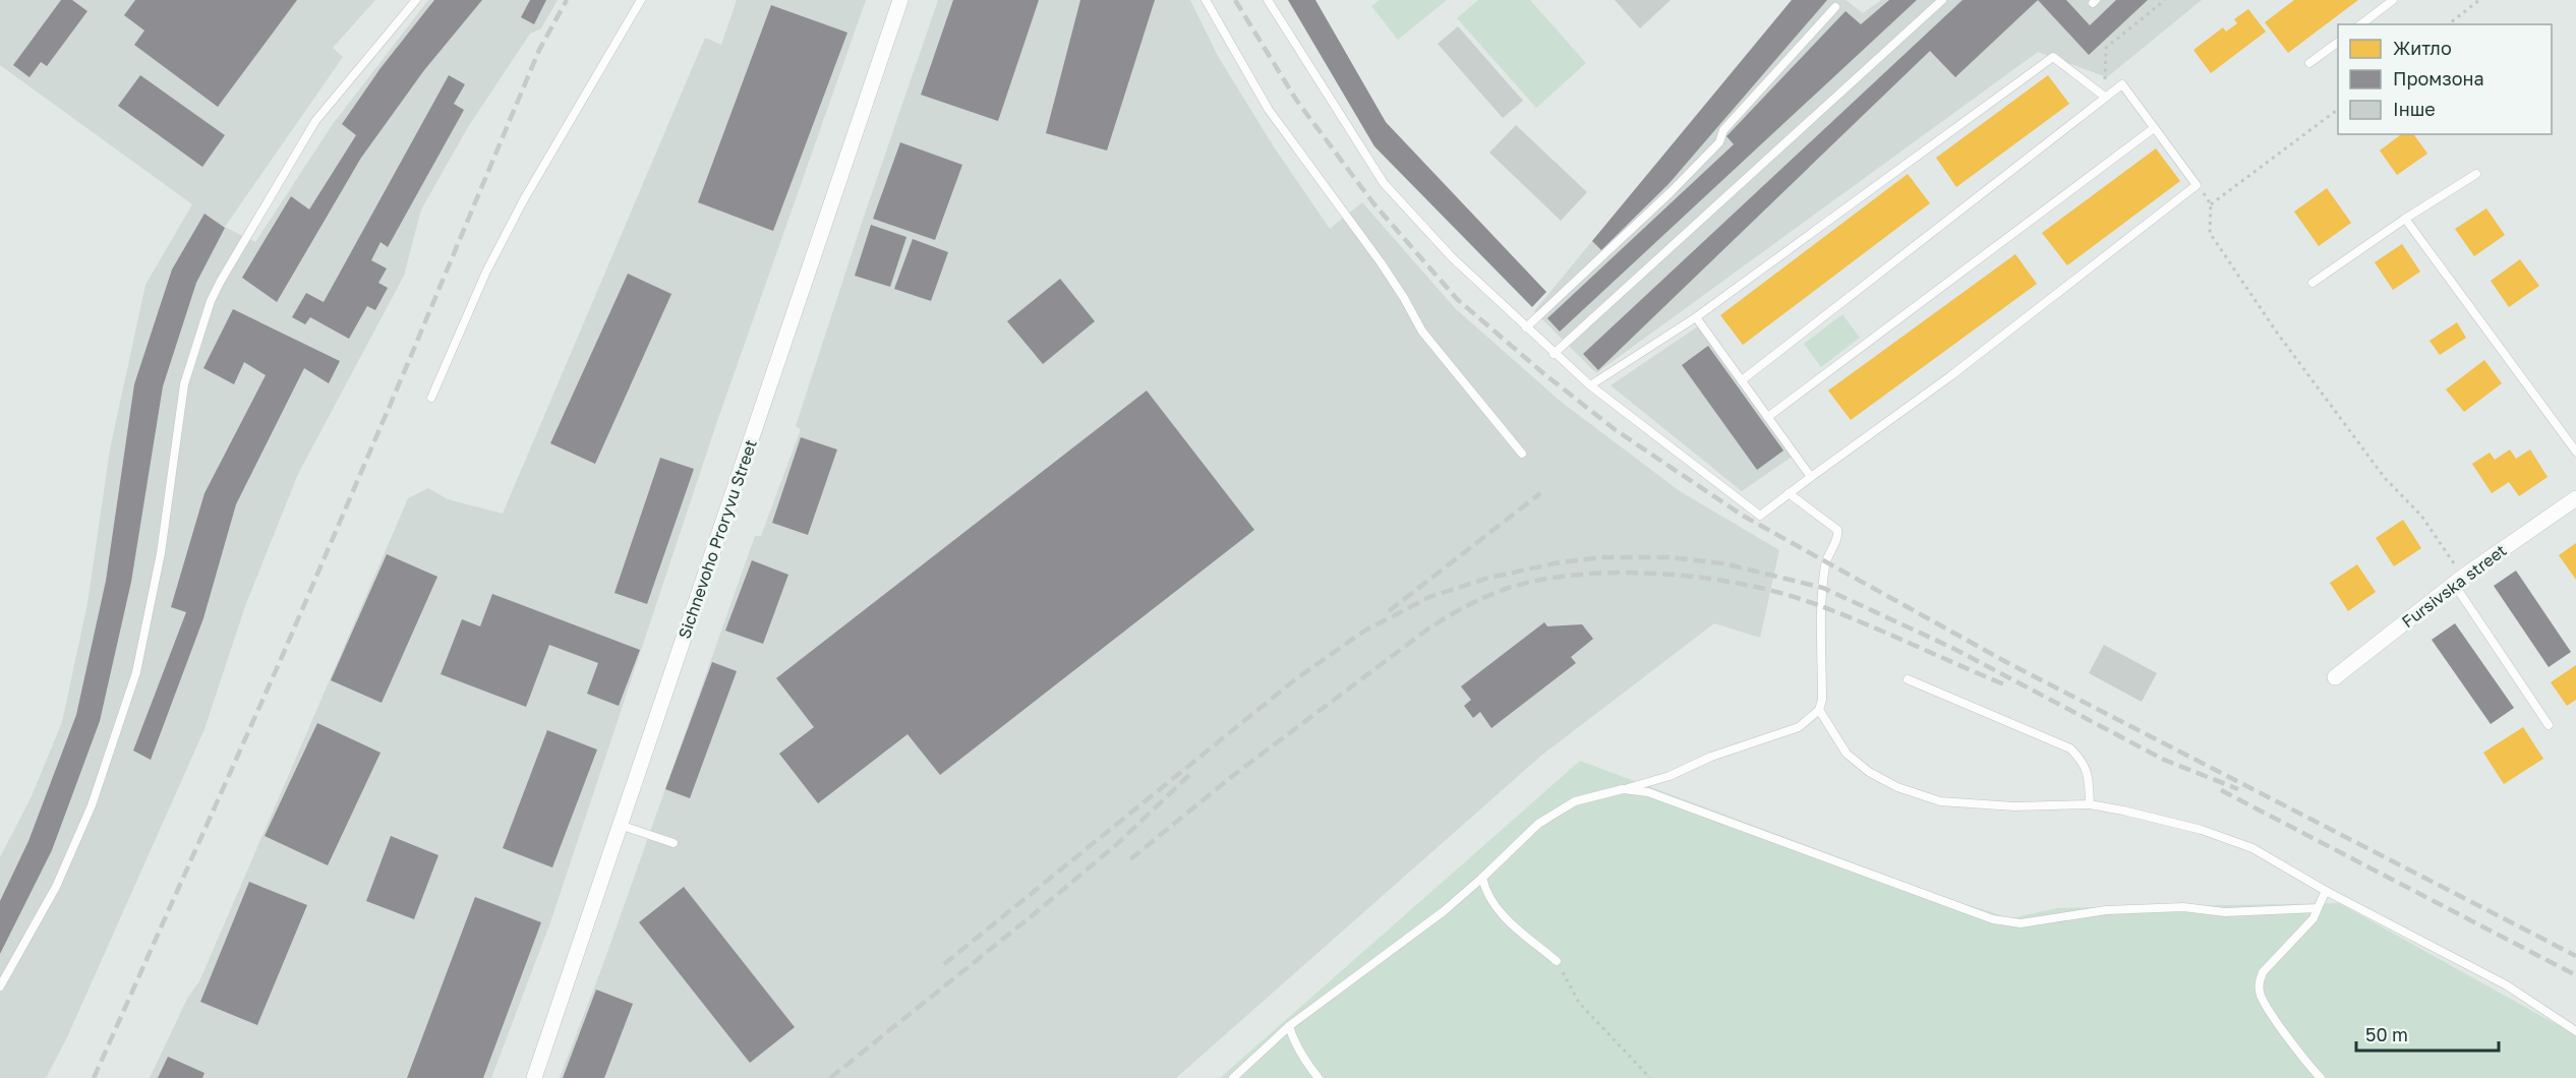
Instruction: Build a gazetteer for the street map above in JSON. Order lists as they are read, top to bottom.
{
  "streets": {
    "street": ["Sichnevoho Proryvu Street", "Fursivska street"]
  },
  "legend": ["Житло", "Промзона", "Інше"],
  "scale_bar": "50 m"
}
